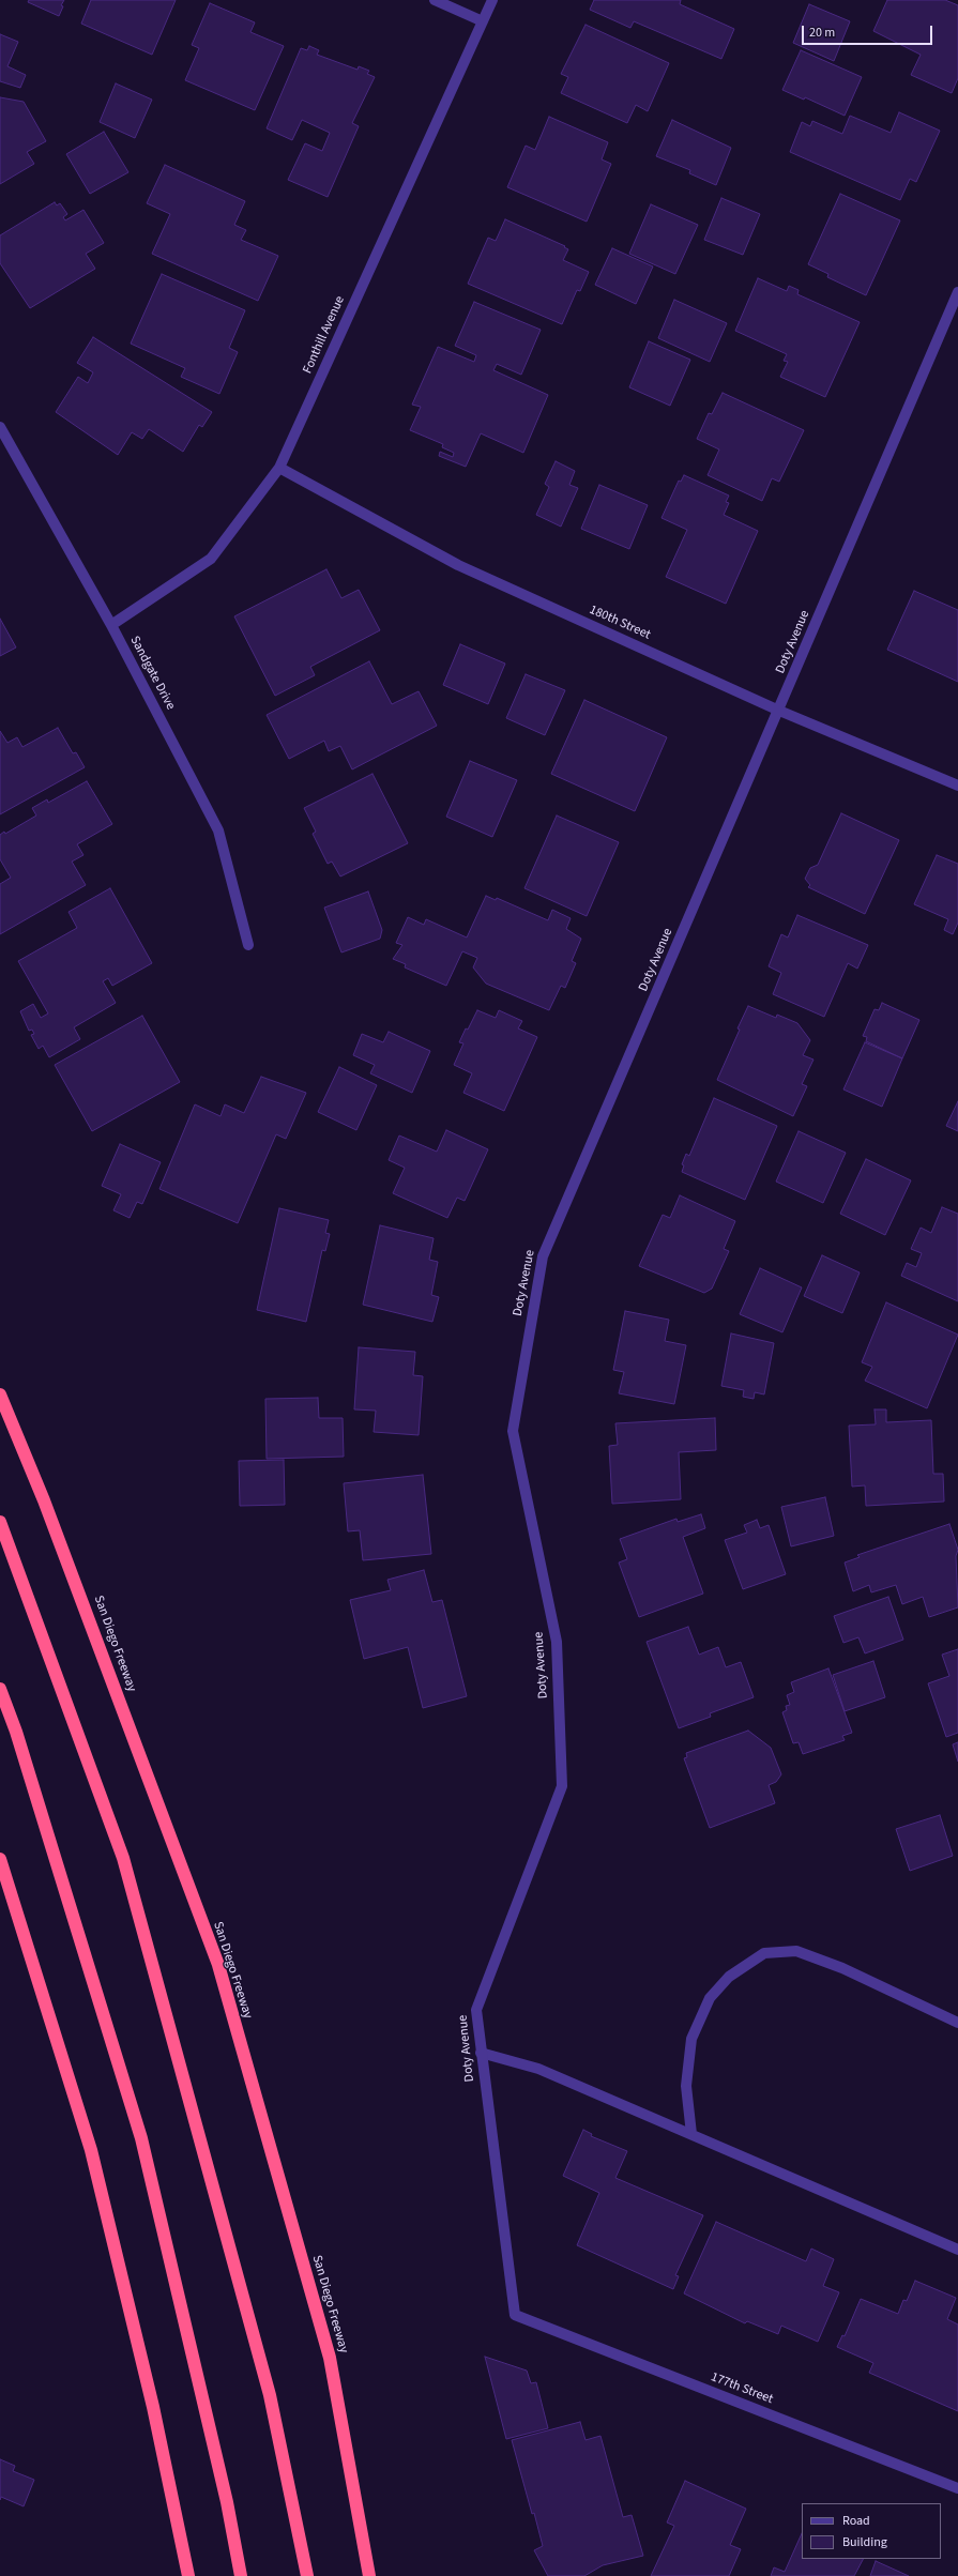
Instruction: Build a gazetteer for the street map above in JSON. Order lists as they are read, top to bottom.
{
  "streets": {
    "highway": ["San Diego Freeway"],
    "street": [
      "Fonthill Avenue",
      "180th Street",
      "Doty Avenue",
      "Sandgate Drive",
      "177th Street"
    ]
  },
  "crossings": [
    ["Fonthill Avenue", "180th Street"],
    ["Fonthill Avenue", "Sandgate Drive"],
    ["180th Street", "Doty Avenue"],
    ["Doty Avenue", "177th Street"]
  ],
  "legend": ["Road", "Building"],
  "scale_bar": "20 m"
}
